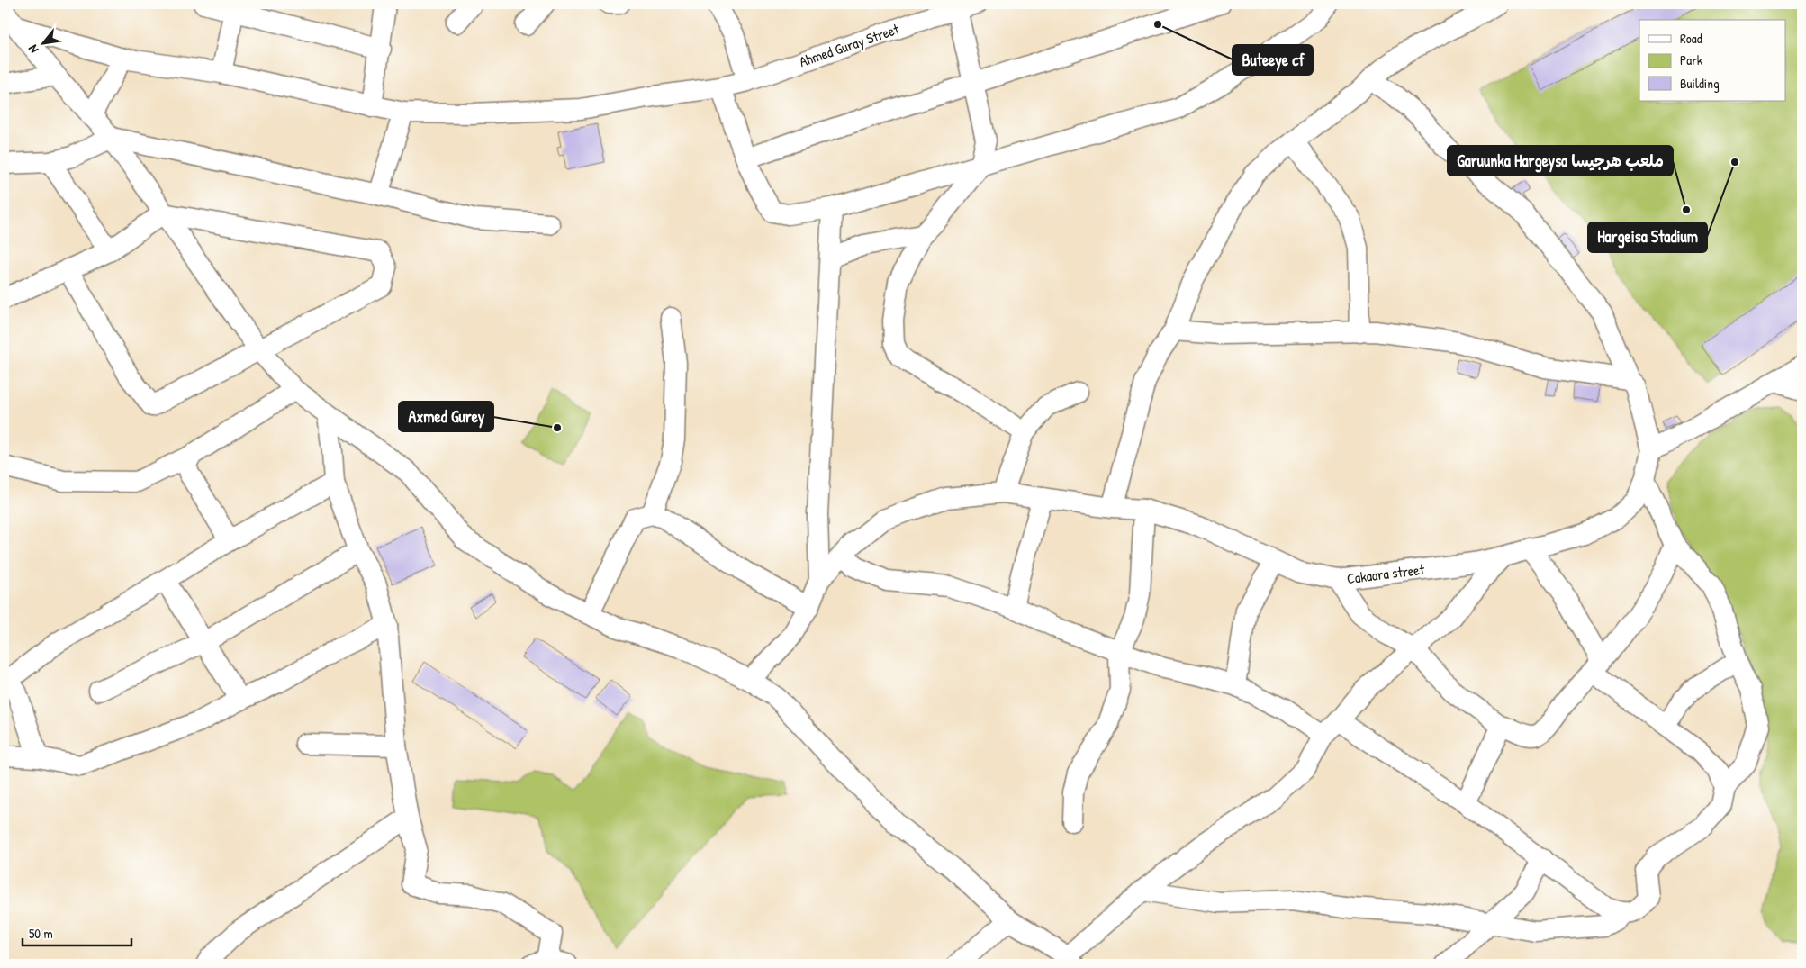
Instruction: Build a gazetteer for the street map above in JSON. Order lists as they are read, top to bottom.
{
  "streets": {
    "street": ["Ahmed Guray Street", "Cakaara street"]
  },
  "places": [
    "Buteeye cf",
    "Hargeisa Stadium",
    "Garuunka Hargeysa ملعب هرجيسا",
    "Axmed Gurey"
  ],
  "legend": ["Road", "Park", "Building"],
  "scale_bar": "50 m",
  "north": "bottom left"
}
